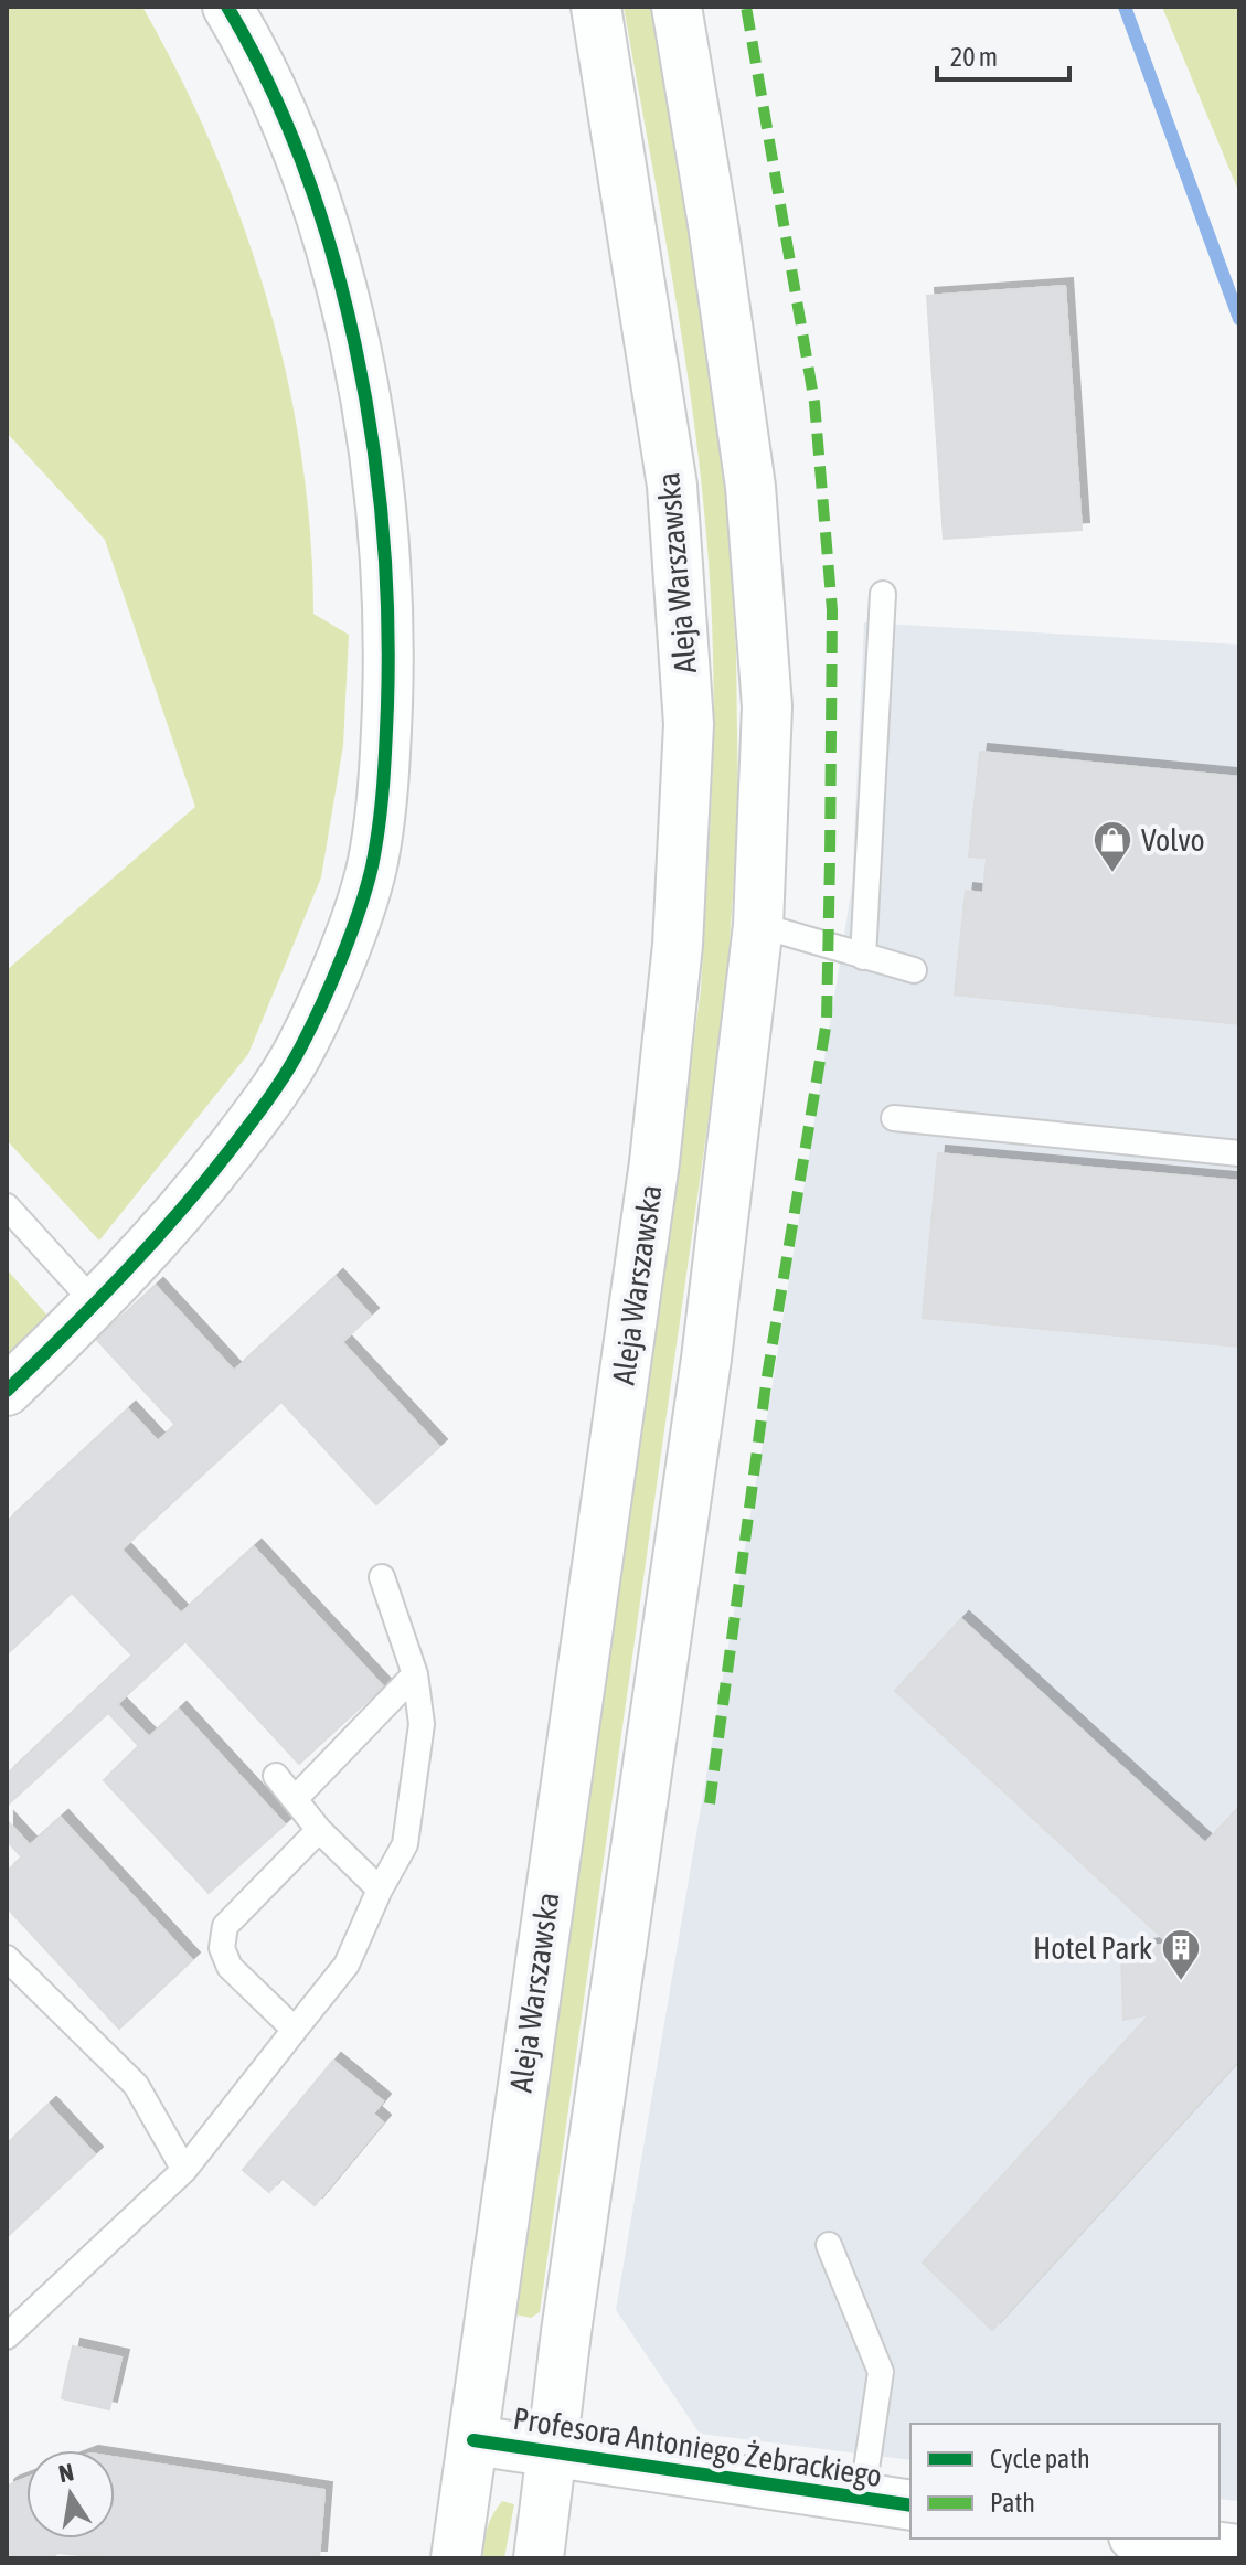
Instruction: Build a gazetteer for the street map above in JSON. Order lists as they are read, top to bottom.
{
  "streets": {
    "main road": ["Aleja Warszawska", "Profesora Antoniego Żebrackiego"]
  },
  "crossings": [
    ["Aleja Warszawska", "Profesora Antoniego Żebrackiego"]
  ],
  "places": {
    "shop": ["Volvo"],
    "building": ["Hotel Park"]
  },
  "legend": ["Cycle path", "Path"],
  "scale_bar": "20 m",
  "north": "top"
}
